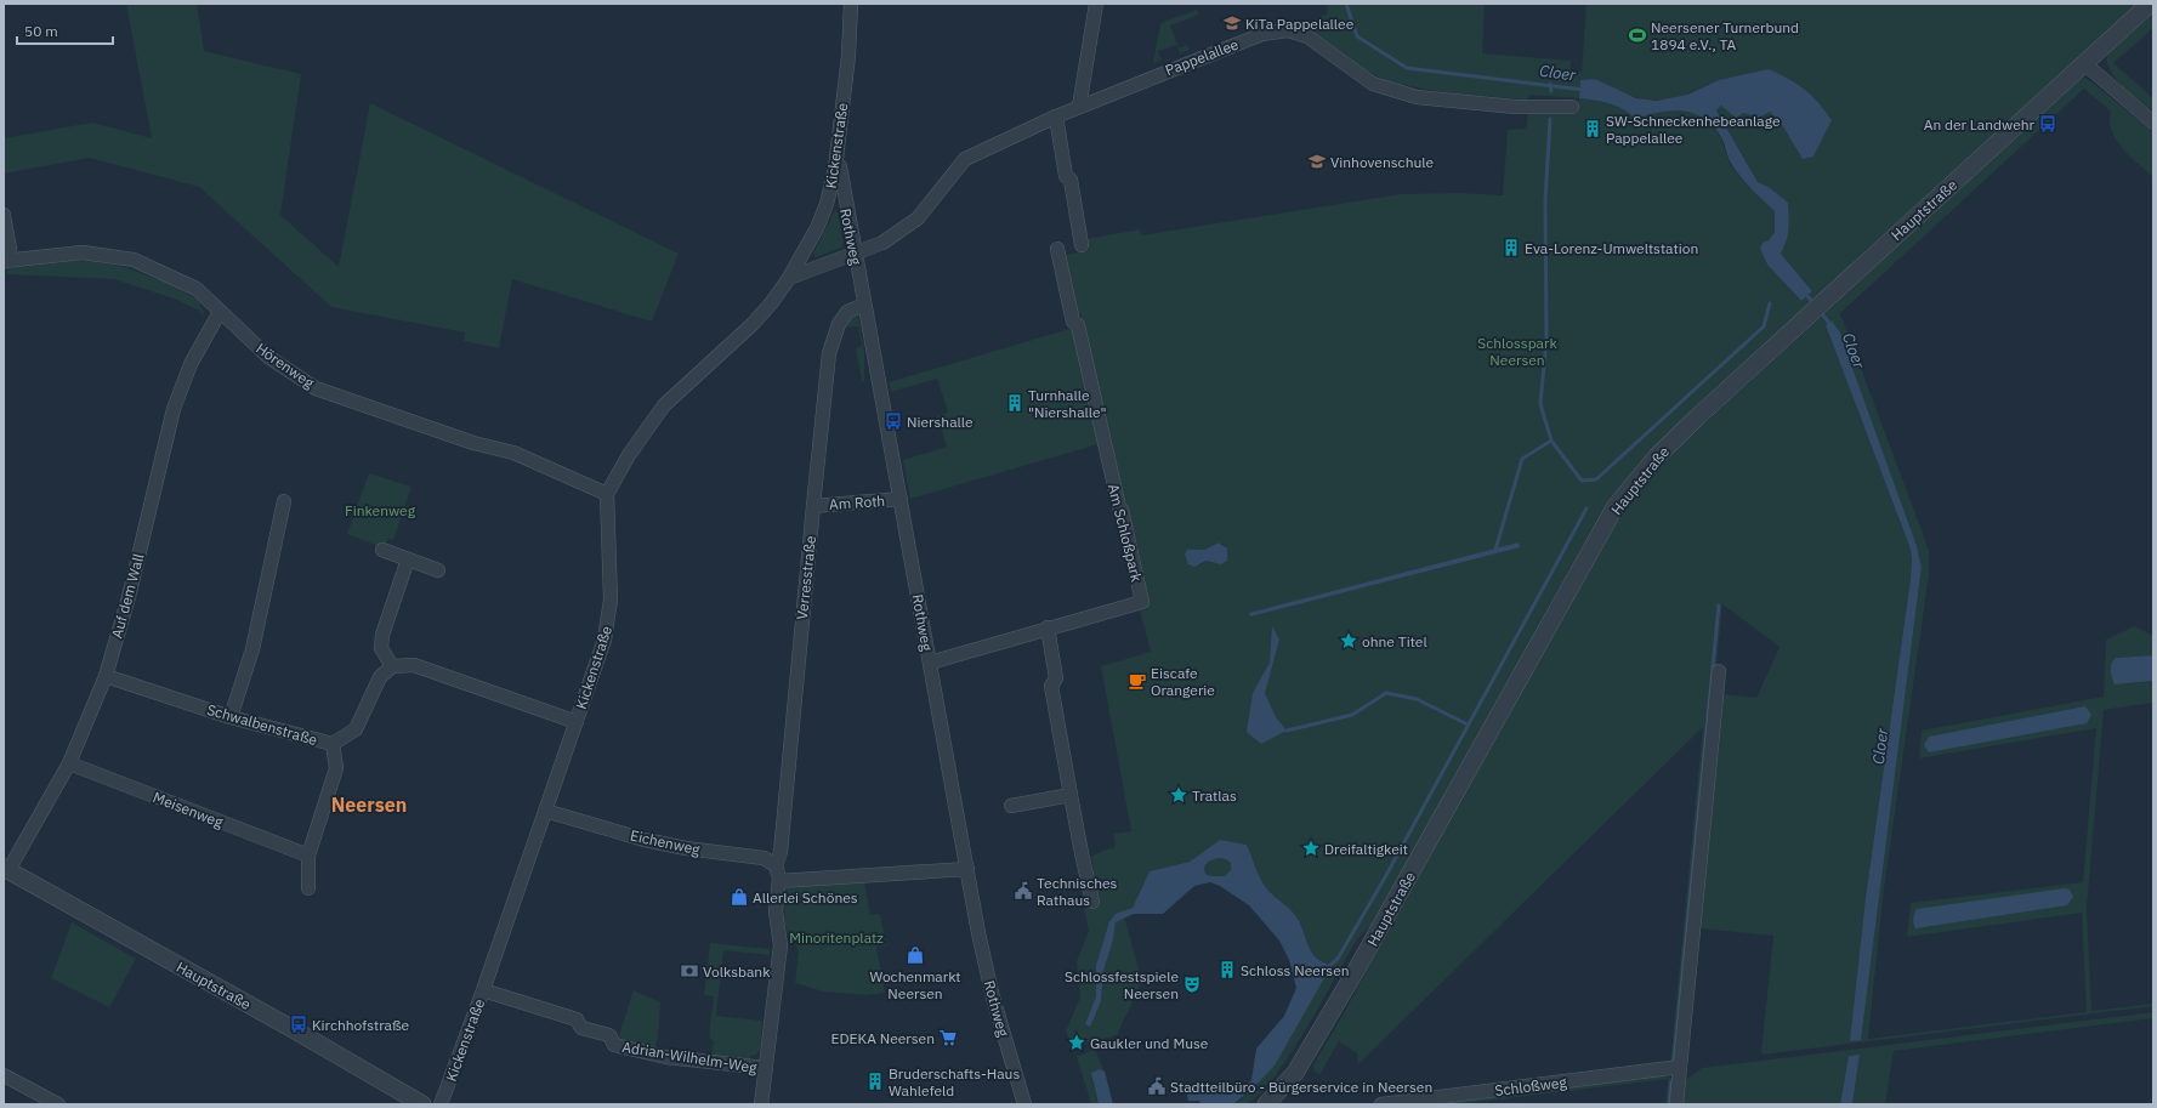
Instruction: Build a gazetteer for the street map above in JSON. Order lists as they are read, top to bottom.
{
  "streets": {
    "street": [
      "Pappelallee",
      "Kickenstraße",
      "Hauptstraße",
      "Rothweg",
      "Hörenweg",
      "Am Roth",
      "Am Schloßpark",
      "Verresstraße",
      "Auf dem Wall",
      "Schwalbenstraße",
      "Meisenweg",
      "Eichenweg",
      "Adrian-Wilhelm-Weg",
      "Schloßweg"
    ]
  },
  "crossings": [
    ["Pappelallee", "Rothweg"],
    ["Kickenstraße", "Rothweg"],
    ["Kickenstraße", "Hörenweg"],
    ["Kickenstraße", "Eichenweg"],
    ["Kickenstraße", "Adrian-Wilhelm-Weg"],
    ["Hauptstraße", "Auf dem Wall"],
    ["Rothweg", "Am Roth"],
    ["Rothweg", "Am Schloßpark"],
    ["Rothweg", "Verresstraße"],
    ["Rothweg", "Eichenweg"],
    ["Hörenweg", "Auf dem Wall"],
    ["Am Roth", "Verresstraße"],
    ["Verresstraße", "Eichenweg"],
    ["Auf dem Wall", "Schwalbenstraße"],
    ["Auf dem Wall", "Meisenweg"]
  ],
  "districts": ["Neersen"],
  "water": ["Cloer"],
  "parks": ["Schlosspark Neersen", "Finkenweg", "Minoritenplatz"],
  "places": {
    "school or university": ["KiTa Pappelallee", "Vinhovenschule"],
    "sports": ["Neersener Turnerbund 1894 e.V., TA"],
    "bus stop": ["An der Landwehr", "Niershalle", "Kirchhofstraße"],
    "building": [
      "SW-Schneckenhebeanlage Pappelallee",
      "Eva-Lorenz-Umweltstation",
      "Turnhalle \"Niershalle\"",
      "Schloss Neersen",
      "Bruderschafts-Haus Wahlefeld"
    ],
    "place": [
      "ohne Titel",
      "Tratlas",
      "Dreifaltigkeit",
      "Gaukler und Muse"
    ],
    "cafe": ["Eiscafe Orangerie"],
    "public building": ["Technisches Rathaus", "Stadtteilbüro - Bürgerservice in Neersen"],
    "shop": ["Allerlei Schönes", "Wochenmarkt Neersen"],
    "bank": ["Volksbank"],
    "theatre": ["Schlossfestspiele Neersen"],
    "supermarket": ["EDEKA Neersen"]
  },
  "scale_bar": "50 m"
}
